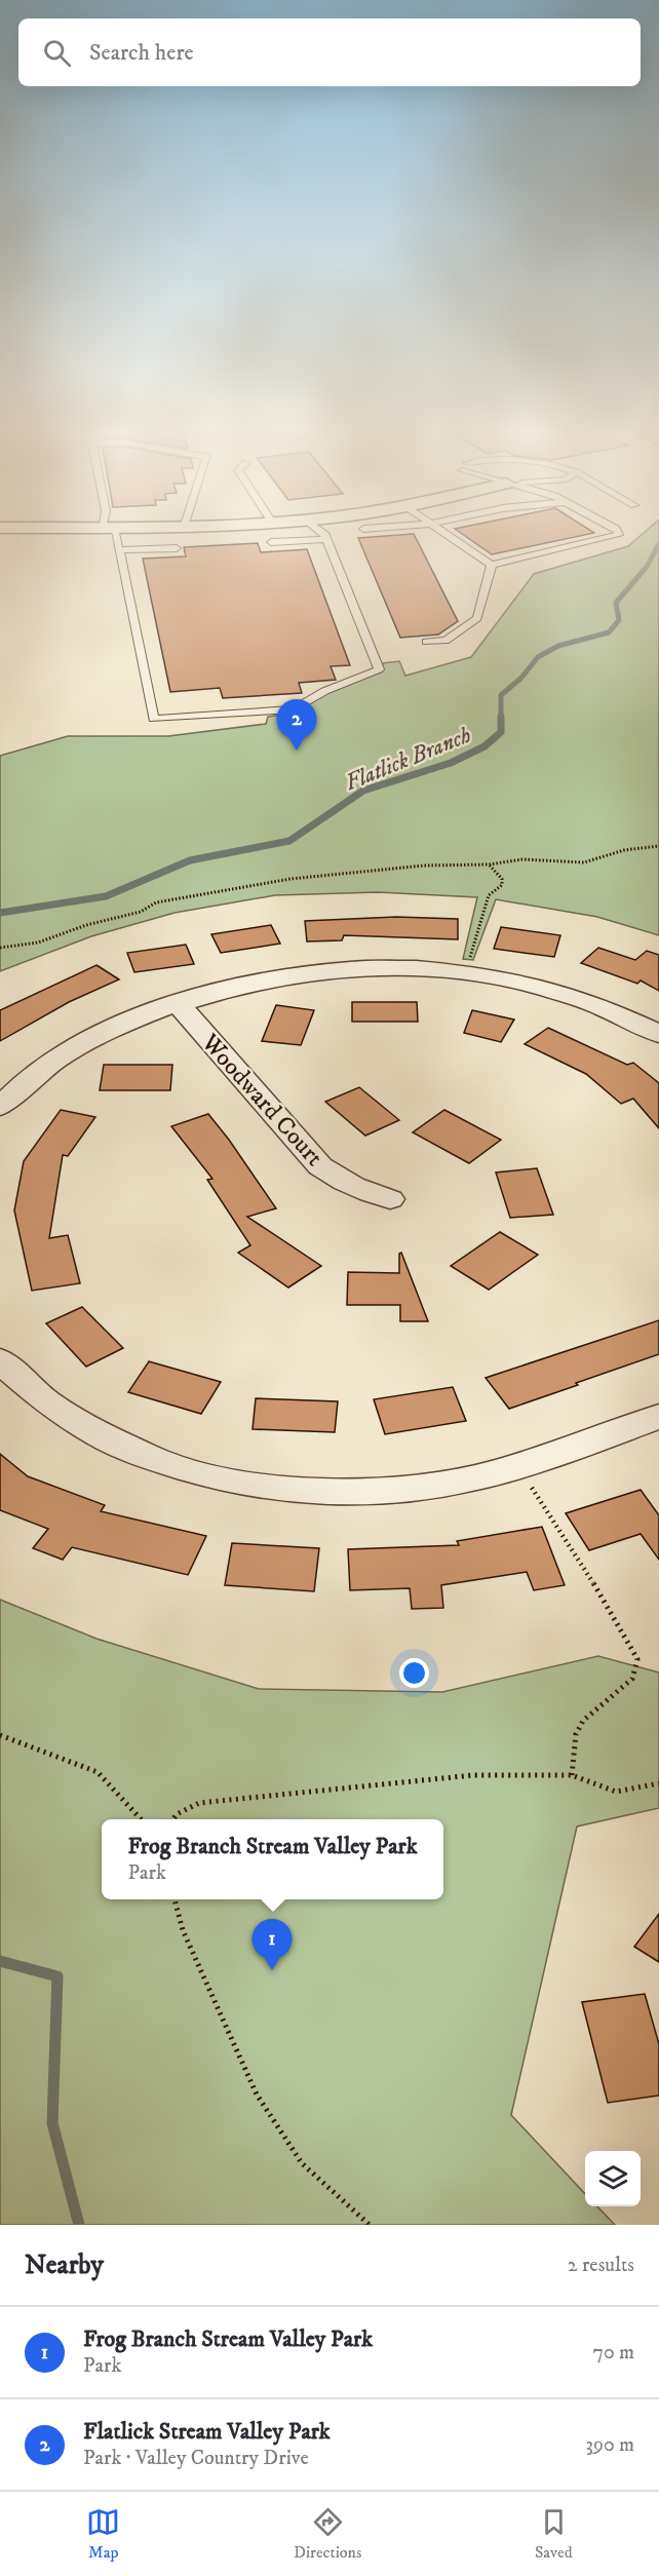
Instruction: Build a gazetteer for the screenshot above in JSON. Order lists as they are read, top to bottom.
{
  "streets": {
    "street": ["Woodward Court"]
  },
  "water": ["Flatlick Branch"],
  "page": {
    "search": "Search here",
    "pins": ["2", "1"],
    "popup": ["Frog Branch Stream Valley Park", "Park"],
    "heading": ["Nearby", "2 results"],
    "list": [
      {
        "mark": "1",
        "name": "Frog Branch Stream Valley Park",
        "note": "Park",
        "value": "70 m"
      },
      {
        "mark": "2",
        "name": "Flatlick Stream Valley Park",
        "note": "Park · Valley Country Drive",
        "value": "390 m"
      }
    ],
    "nav": ["Map", "Directions", "Saved"]
  }
}
